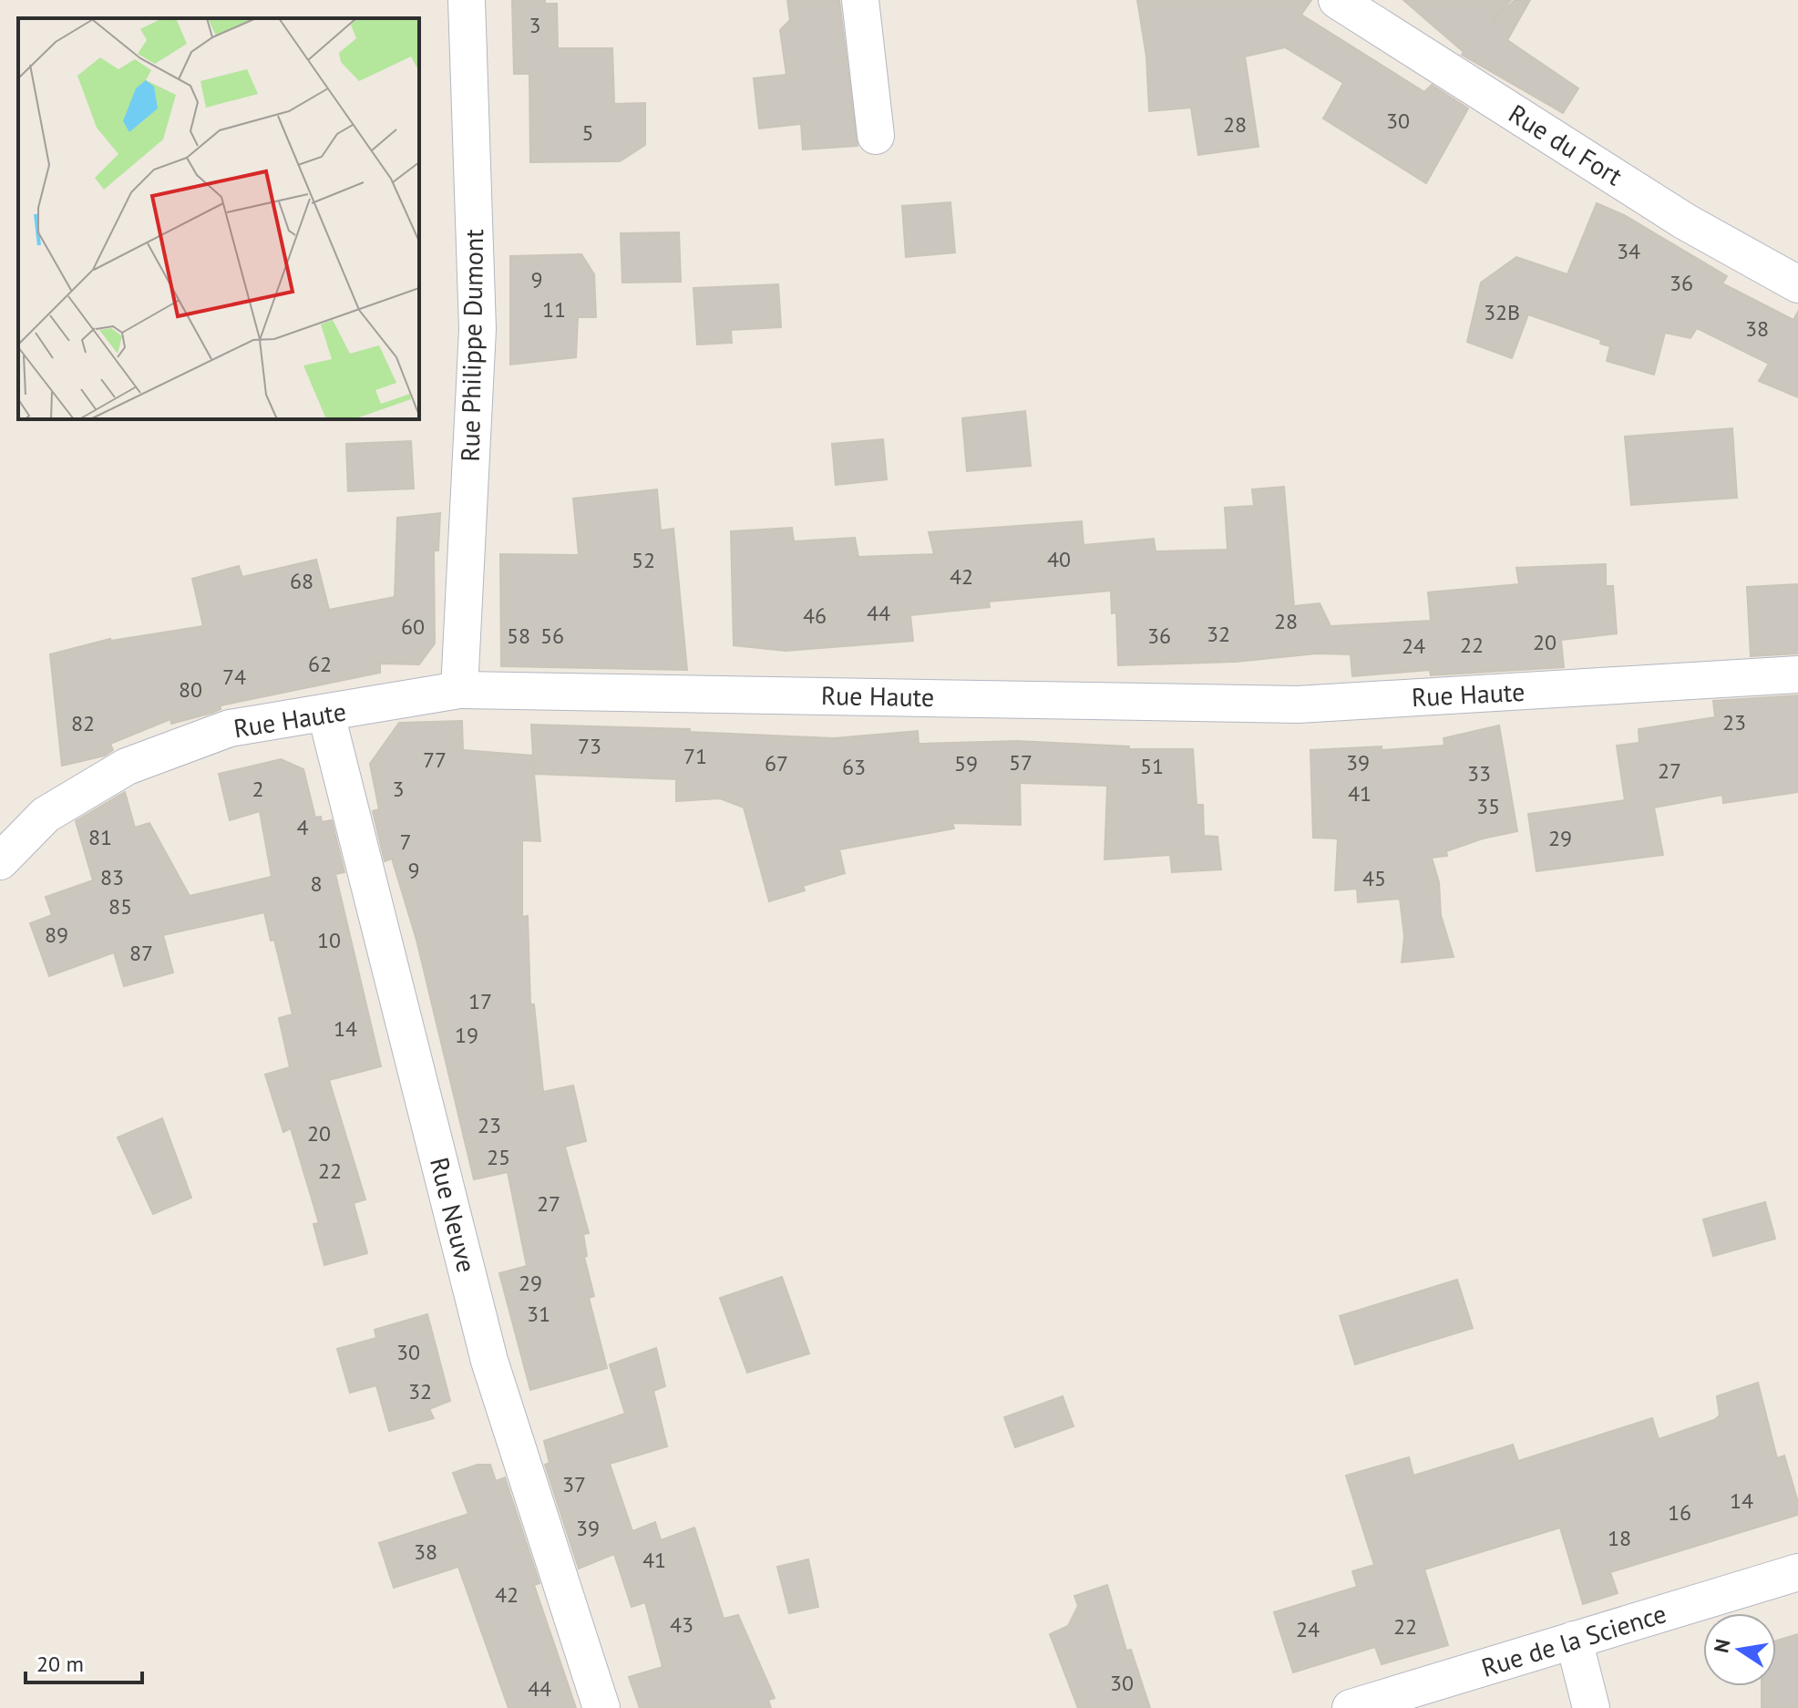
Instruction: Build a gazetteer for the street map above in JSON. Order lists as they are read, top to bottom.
{
  "streets": {
    "street": [
      "Rue du Fort",
      "Rue Philippe Dumont",
      "Rue Haute",
      "Rue Neuve",
      "Rue de la Science"
    ]
  },
  "crossings": [
    ["Rue Philippe Dumont", "Rue Haute"],
    ["Rue Haute", "Rue Neuve"]
  ],
  "house_numbers": [
    "3",
    "30",
    "28",
    "5",
    "34",
    "9",
    "36",
    "11",
    "32B",
    "38",
    "40",
    "52",
    "42",
    "68",
    "44",
    "46",
    "28",
    "60",
    "32",
    "58",
    "56",
    "36",
    "20",
    "22",
    "24",
    "62",
    "74",
    "80",
    "23",
    "82",
    "73",
    "71",
    "77",
    "57",
    "39",
    "67",
    "59",
    "51",
    "63",
    "27",
    "33",
    "2",
    "3",
    "41",
    "35",
    "4",
    "81",
    "29",
    "7",
    "9",
    "83",
    "45",
    "8",
    "85",
    "89",
    "10",
    "87",
    "17",
    "14",
    "19",
    "23",
    "20",
    "25",
    "22",
    "27",
    "29",
    "31",
    "30",
    "32",
    "37",
    "14",
    "16",
    "39",
    "18",
    "38",
    "41",
    "42",
    "43",
    "22",
    "24",
    "30",
    "44"
  ],
  "scale_bar": "20 m",
  "north": "left"
}
